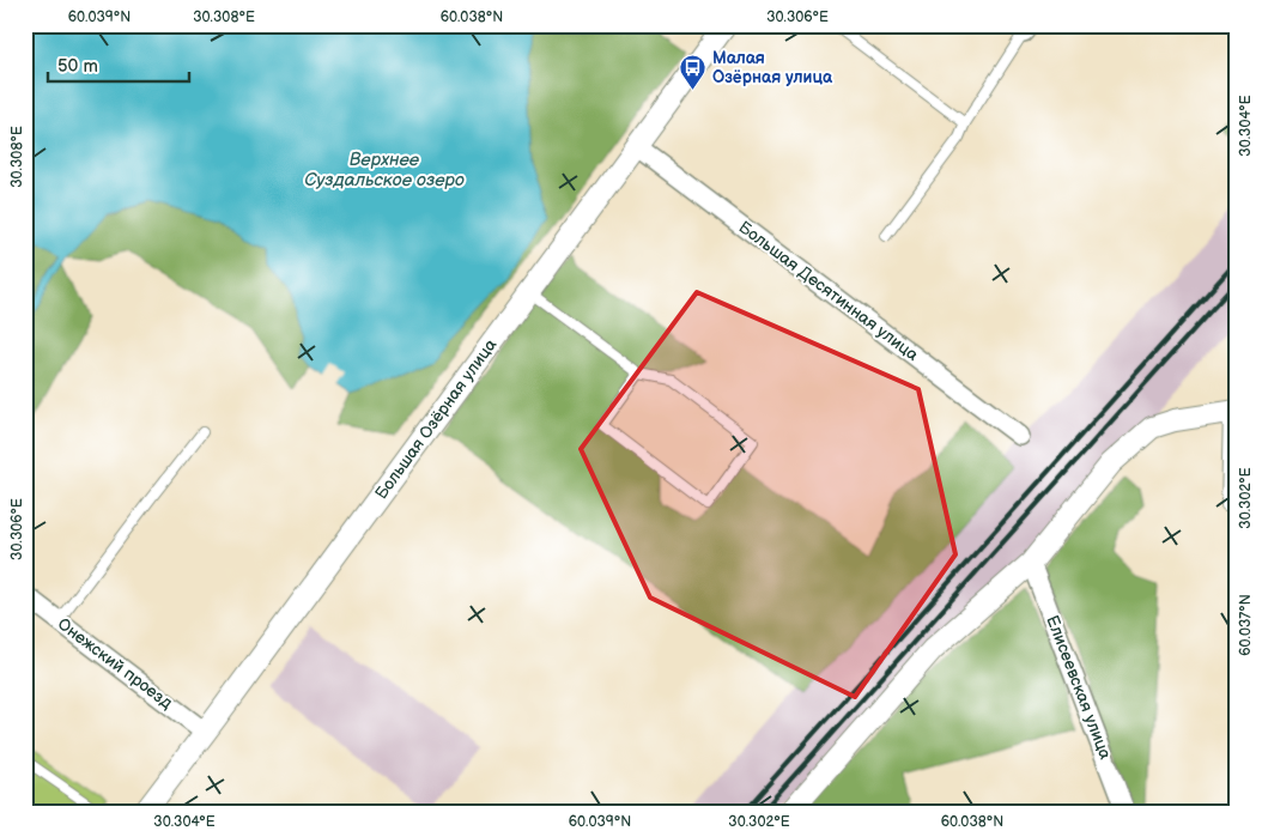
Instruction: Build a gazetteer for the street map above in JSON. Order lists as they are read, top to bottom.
{
  "streets": {
    "street": [
      "Большая Десятинная улица",
      "Большая Озёрная улица",
      "Онежский проезд",
      "Елисеевская улица"
    ]
  },
  "crossings": [
    ["Большая Десятинная улица", "Большая Озёрная улица"],
    ["Большая Озёрная улица", "Онежский проезд"]
  ],
  "water": ["Верхнее Суздальское озеро"],
  "places": {
    "bus stop": ["Малая Озёрная улица"]
  },
  "scale_bar": "50 m",
  "coordinates": [
    "60.039°N",
    "30.308°E",
    "60.038°N",
    "30.306°E",
    "30.304°E",
    "30.302°E",
    "60.037°N"
  ]
}
